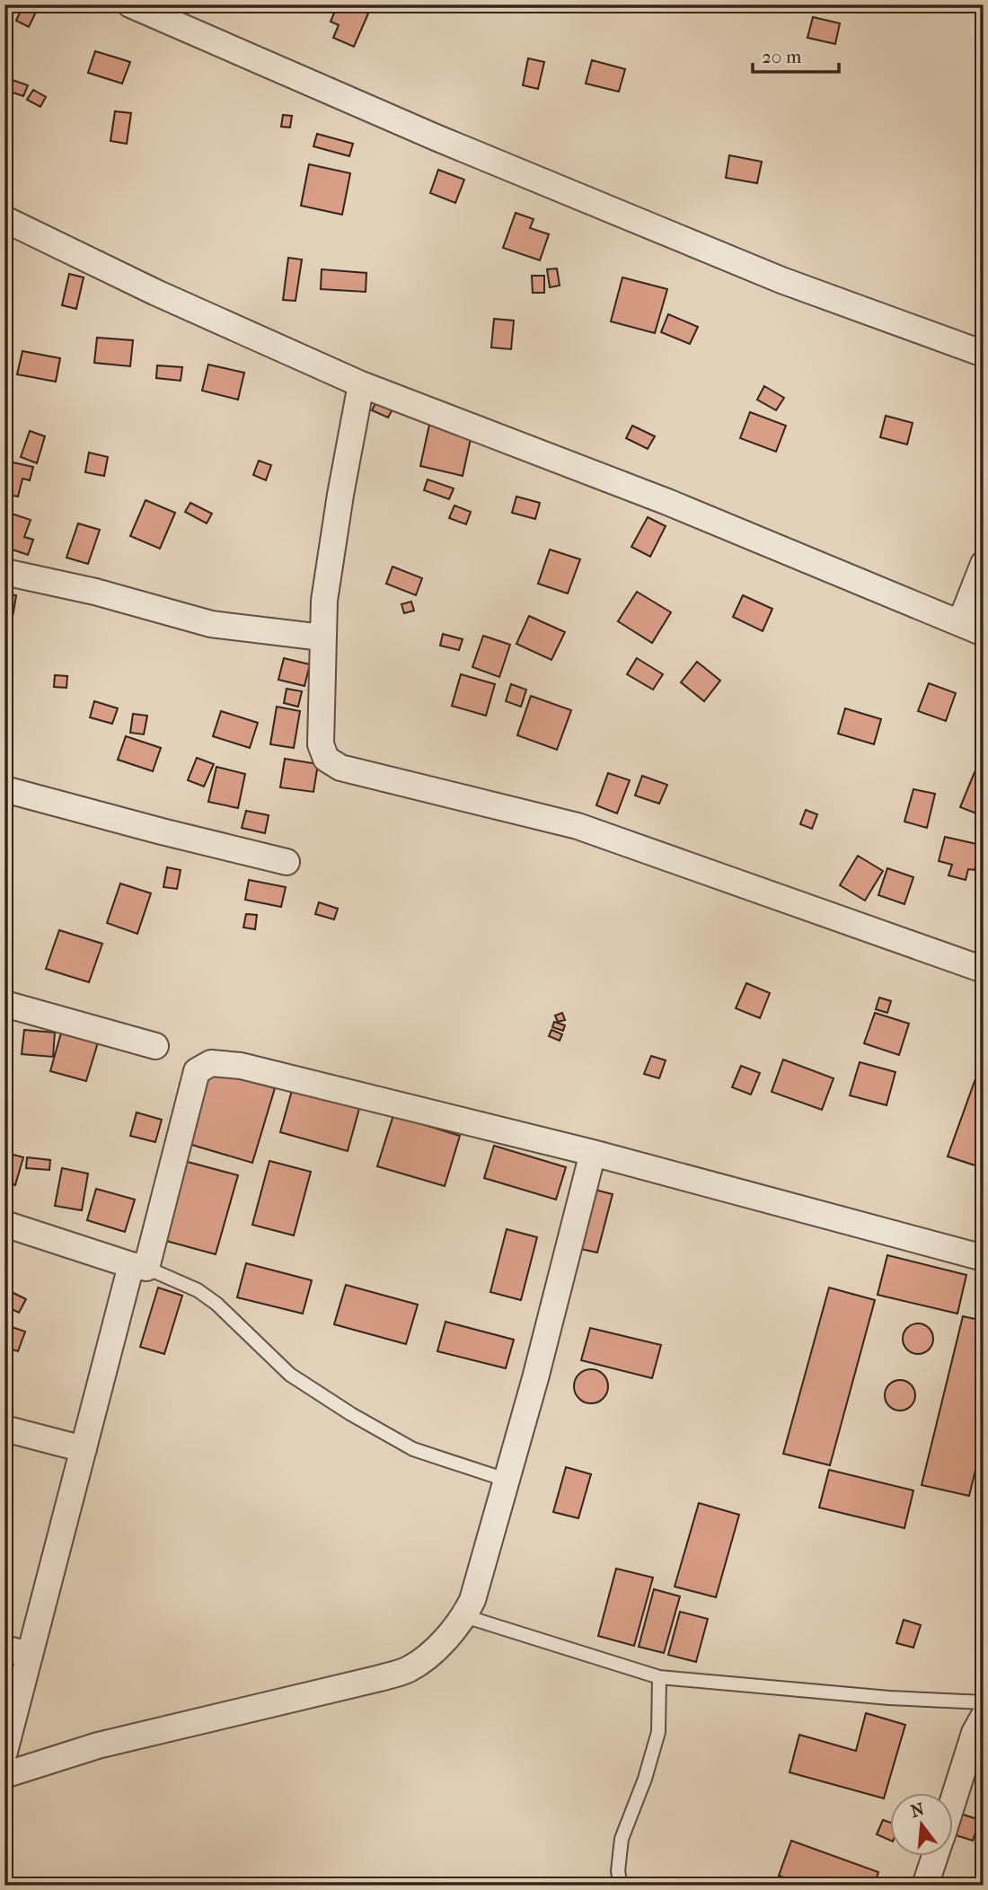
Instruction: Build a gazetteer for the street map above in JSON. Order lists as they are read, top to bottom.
{
  "scale_bar": "20 m",
  "north": "top"
}
